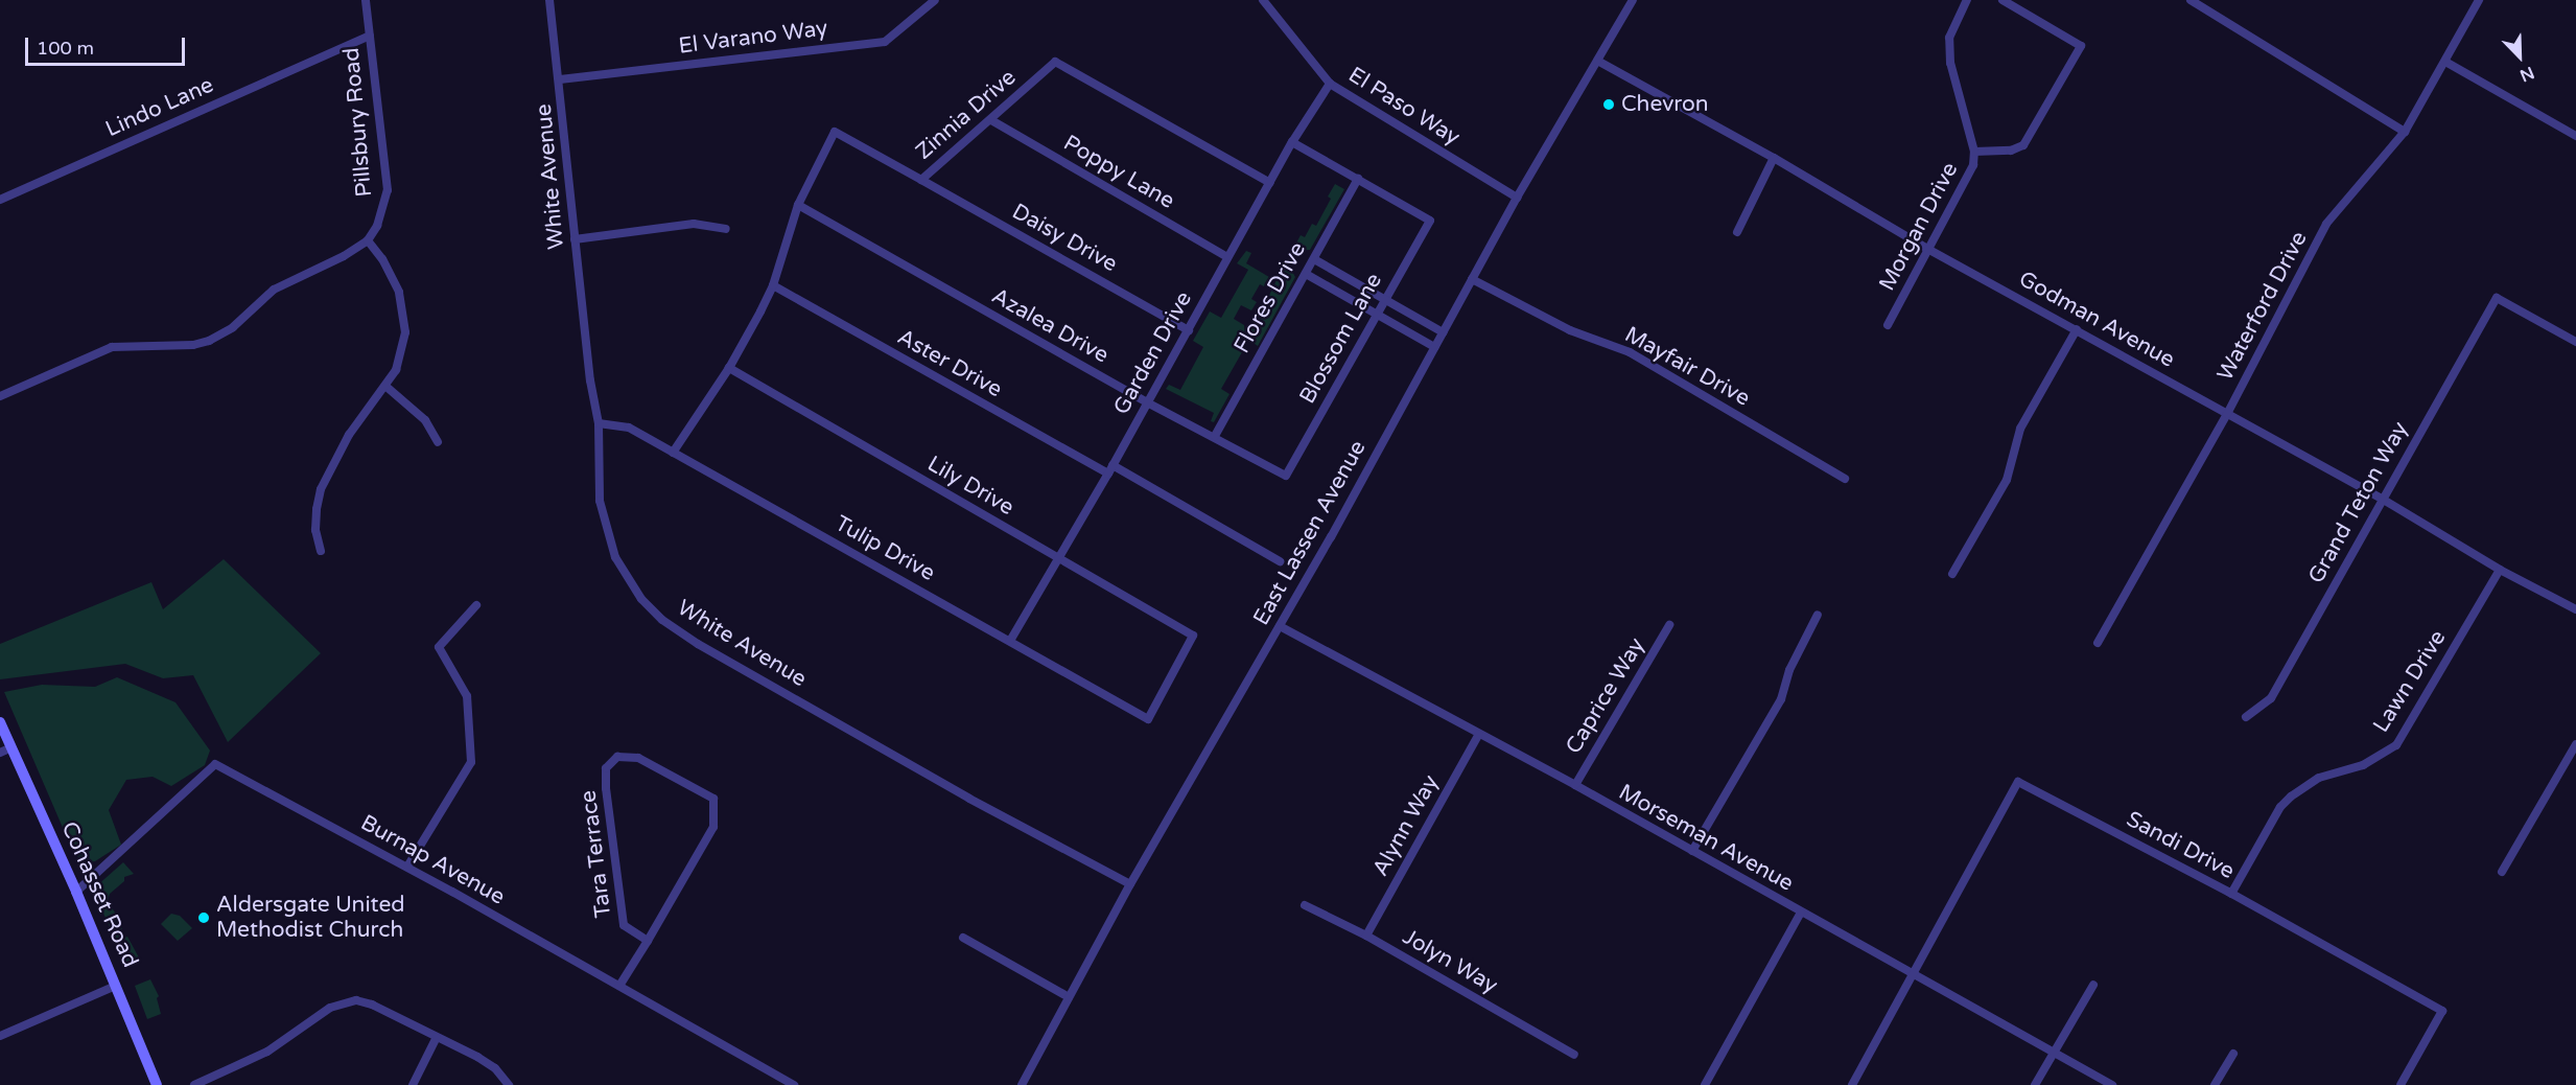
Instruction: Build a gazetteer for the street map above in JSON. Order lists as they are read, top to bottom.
{
  "streets": {
    "street": [
      "El Varano Way",
      "El Paso Way",
      "Lindo Lane",
      "Zinnia Drive",
      "Pillsbury Road",
      "Poppy Lane",
      "White Avenue",
      "Morgan Drive",
      "Daisy Drive",
      "Flores Drive",
      "Waterford Drive",
      "Godman Avenue",
      "Azalea Drive",
      "Blossom Lane",
      "Garden Drive",
      "Aster Drive",
      "Mayfair Drive",
      "Lily Drive",
      "Grand Teton Way",
      "East Lassen Avenue",
      "Tulip Drive",
      "Lawn Drive",
      "Caprice Way",
      "Alynn Way",
      "Morseman Avenue",
      "Sandi Drive",
      "Tara Terrace",
      "Burnap Avenue",
      "Cohasset Road",
      "Jolyn Way"
    ]
  },
  "crossings": [
    ["El Varano Way", "White Avenue"],
    ["El Paso Way", "Garden Drive"],
    ["El Paso Way", "East Lassen Avenue"],
    ["Lindo Lane", "Pillsbury Road"],
    ["Zinnia Drive", "Poppy Lane"],
    ["Zinnia Drive", "Daisy Drive"],
    ["Zinnia Drive", "Azalea Drive"],
    ["Zinnia Drive", "Garden Drive"],
    ["Zinnia Drive", "Aster Drive"],
    ["Zinnia Drive", "Lily Drive"],
    ["Zinnia Drive", "Tulip Drive"],
    ["Poppy Lane", "Garden Drive"],
    ["White Avenue", "East Lassen Avenue"],
    ["White Avenue", "Tulip Drive"],
    ["Morgan Drive", "Godman Avenue"],
    ["Daisy Drive", "Garden Drive"],
    ["Flores Drive", "Azalea Drive"],
    ["Flores Drive", "Blossom Lane"],
    ["Waterford Drive", "Godman Avenue"],
    ["Godman Avenue", "Grand Teton Way"],
    ["Godman Avenue", "East Lassen Avenue"],
    ["Godman Avenue", "Lawn Drive"],
    ["Azalea Drive", "Blossom Lane"],
    ["Azalea Drive", "Garden Drive"],
    ["Garden Drive", "Aster Drive"],
    ["Garden Drive", "Lily Drive"],
    ["Garden Drive", "Tulip Drive"],
    ["Mayfair Drive", "East Lassen Avenue"],
    ["Lily Drive", "Tulip Drive"],
    ["East Lassen Avenue", "Morseman Avenue"],
    ["Lawn Drive", "Sandi Drive"],
    ["Caprice Way", "Morseman Avenue"],
    ["Alynn Way", "Morseman Avenue"],
    ["Alynn Way", "Jolyn Way"],
    ["Morseman Avenue", "Sandi Drive"],
    ["Tara Terrace", "Burnap Avenue"],
    ["Burnap Avenue", "Cohasset Road"]
  ],
  "places": ["Chevron", "Aldersgate United Methodist Church"],
  "scale_bar": "100 m",
  "north": "bottom right"
}
